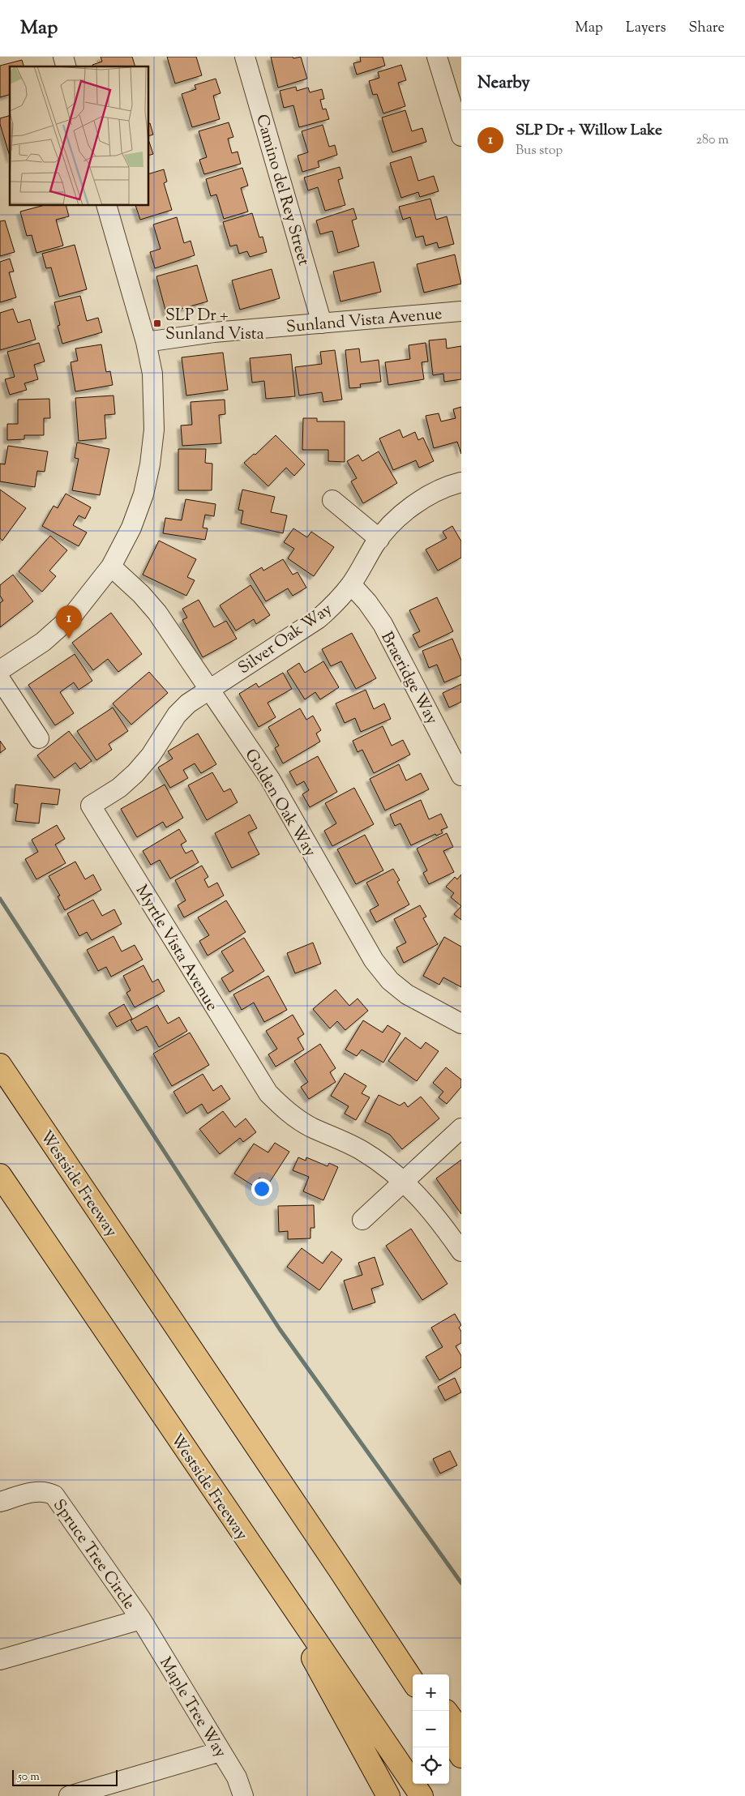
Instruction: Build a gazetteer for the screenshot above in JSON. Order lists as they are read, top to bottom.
{
  "streets": {
    "highway": ["Westside Freeway"],
    "street": [
      "Camino del Rey Street",
      "Sunland Vista Avenue",
      "Silver Oak Way",
      "Braeridge Way",
      "Golden Oak Way",
      "Myrtle Vista Avenue",
      "Spruce Tree Circle",
      "Maple Tree Way"
    ]
  },
  "crossings": [
    ["Camino del Rey Street", "Sunland Vista Avenue"],
    ["Silver Oak Way", "Braeridge Way"],
    ["Silver Oak Way", "Golden Oak Way"],
    ["Silver Oak Way", "Myrtle Vista Avenue"],
    ["Golden Oak Way", "Myrtle Vista Avenue"],
    ["Spruce Tree Circle", "Maple Tree Way"]
  ],
  "places": {
    "transit": ["SLP Dr + Sunland Vista"]
  },
  "scale_bar": "50 m",
  "page": {
    "header": "Map",
    "nav": ["Map", "Layers", "Share"],
    "heading": "Nearby",
    "list": [
      {
        "mark": "1",
        "name": "SLP Dr + Willow Lake",
        "note": "Bus stop",
        "value": "280 m"
      }
    ],
    "pins": "1",
    "map_buttons": ["+", "−"],
    "scale": "50 m"
  }
}
